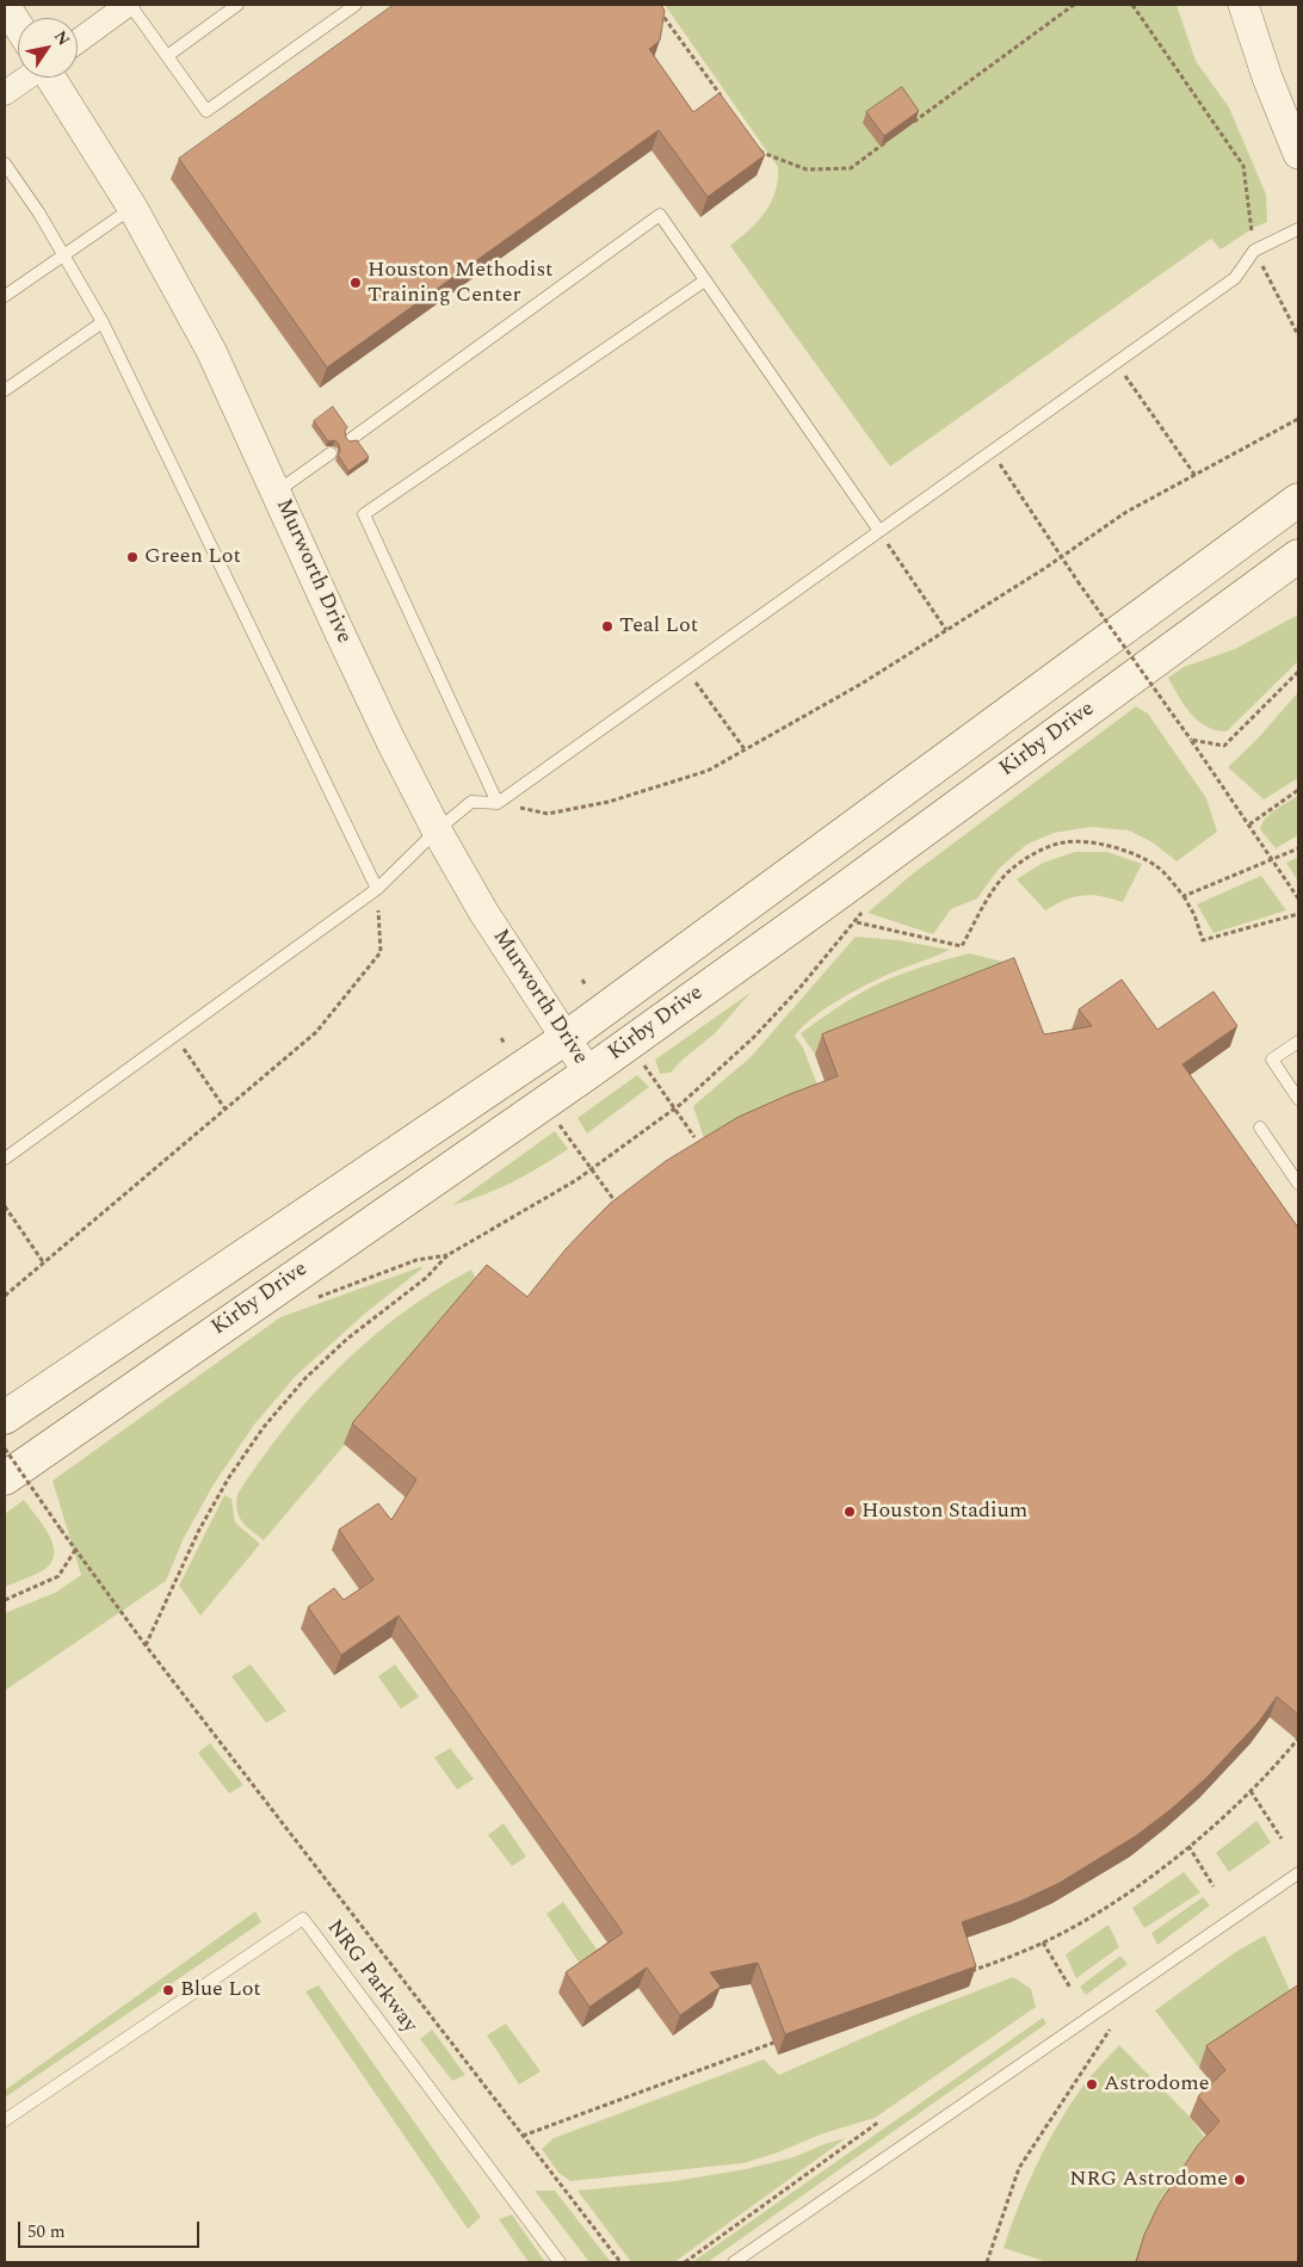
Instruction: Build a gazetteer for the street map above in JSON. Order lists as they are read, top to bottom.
{
  "streets": {
    "main road": ["Kirby Drive"],
    "street": ["Murworth Drive"],
    "lane": ["NRG Parkway"]
  },
  "crossings": [
    ["Murworth Drive", "Kirby Drive"]
  ],
  "places": [
    "Houston Methodist Training Center",
    "Green Lot",
    "Teal Lot",
    "Houston Stadium",
    "Blue Lot",
    "Astrodome",
    "NRG Astrodome"
  ],
  "scale_bar": "50 m",
  "north": "top right"
}
